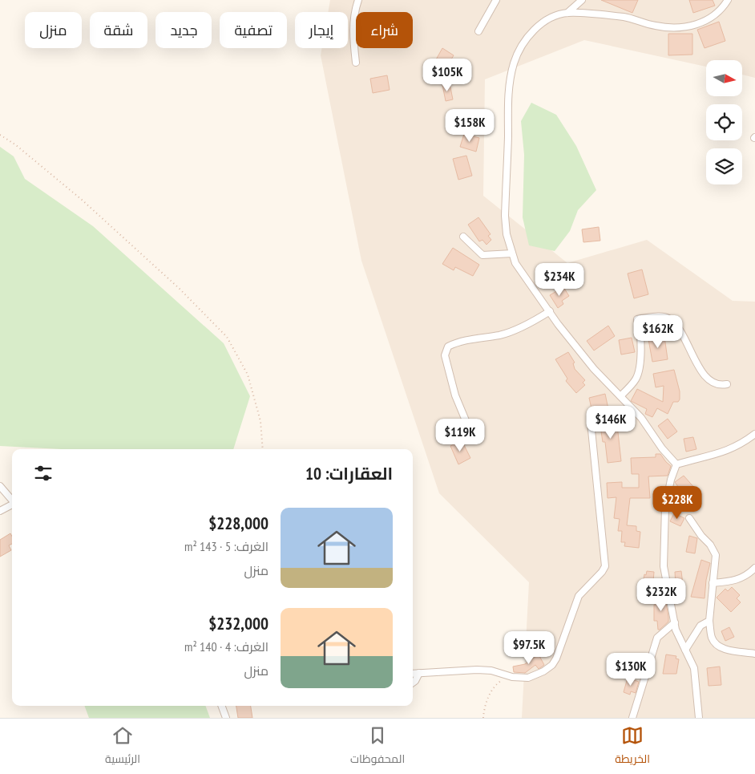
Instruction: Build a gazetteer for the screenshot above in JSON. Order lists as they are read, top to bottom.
{
  "north": "right",
  "page": {
    "chip": [
      "شراء",
      "إيجار",
      "تصفية",
      "جديد",
      "شقة",
      "منزل"
    ],
    "price": [
      "$105K",
      "$158K",
      "$234K",
      "$162K",
      "$146K",
      "$119K",
      "$228K",
      "$232K",
      "$97.5K",
      "$130K"
    ],
    "heading": "العقارات: 10",
    "list": [
      {
        "name": "$228,000",
        "note": "الغرف: 5 · 143 m² · منزل"
      },
      {
        "name": "$232,000",
        "note": "الغرف: 4 · 140 m² · منزل"
      }
    ],
    "tabs": ["الخريطة", "المحفوظات", "الرئيسية"]
  }
}
